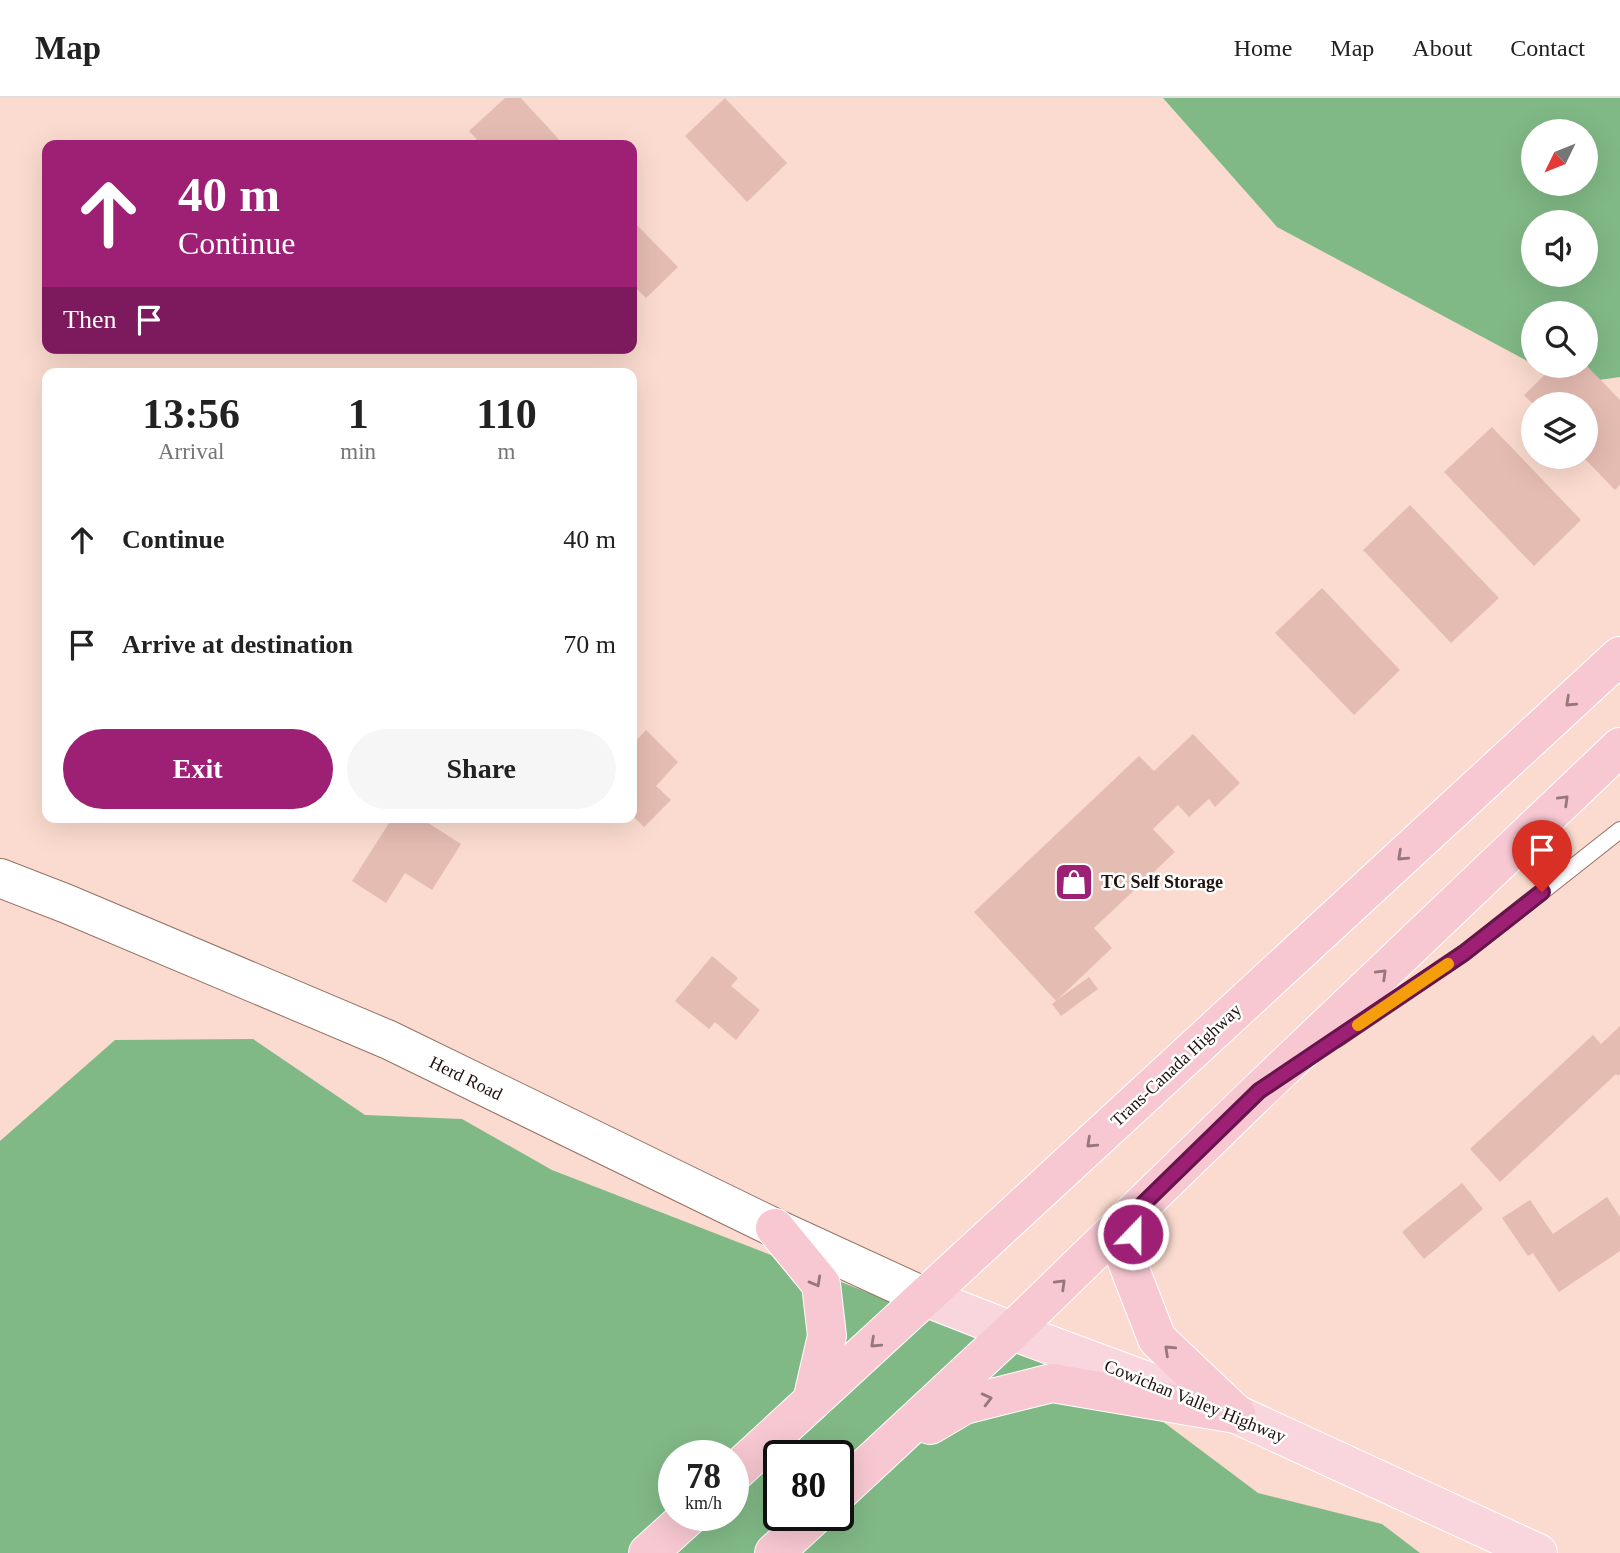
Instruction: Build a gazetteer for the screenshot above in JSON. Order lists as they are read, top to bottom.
{
  "streets": {
    "highway": ["Trans-Canada Highway"],
    "main road": ["Cowichan Valley Highway"],
    "street": ["Herd Road"]
  },
  "crossings": [
    ["Trans-Canada Highway", "Herd Road"],
    ["Trans-Canada Highway", "Cowichan Valley Highway"],
    ["Herd Road", "Cowichan Valley Highway"]
  ],
  "places": {
    "shop": ["TC Self Storage"]
  },
  "north": "bottom left",
  "page": {
    "header": "Map",
    "nav": [
      "Home",
      "Map",
      "About",
      "Contact"
    ],
    "turn": ["40 m", "Continue"],
    "then": "Then",
    "eta": [
      "13:56",
      "Arrival",
      "1",
      "min",
      "110",
      "m"
    ],
    "list": [
      {
        "name": "Continue",
        "value": "40 m"
      },
      {
        "name": "Arrive at destination",
        "value": "70 m"
      }
    ],
    "buttons": ["Exit", "Share"],
    "speed": "78 km/h",
    "limit": "80"
  }
}
